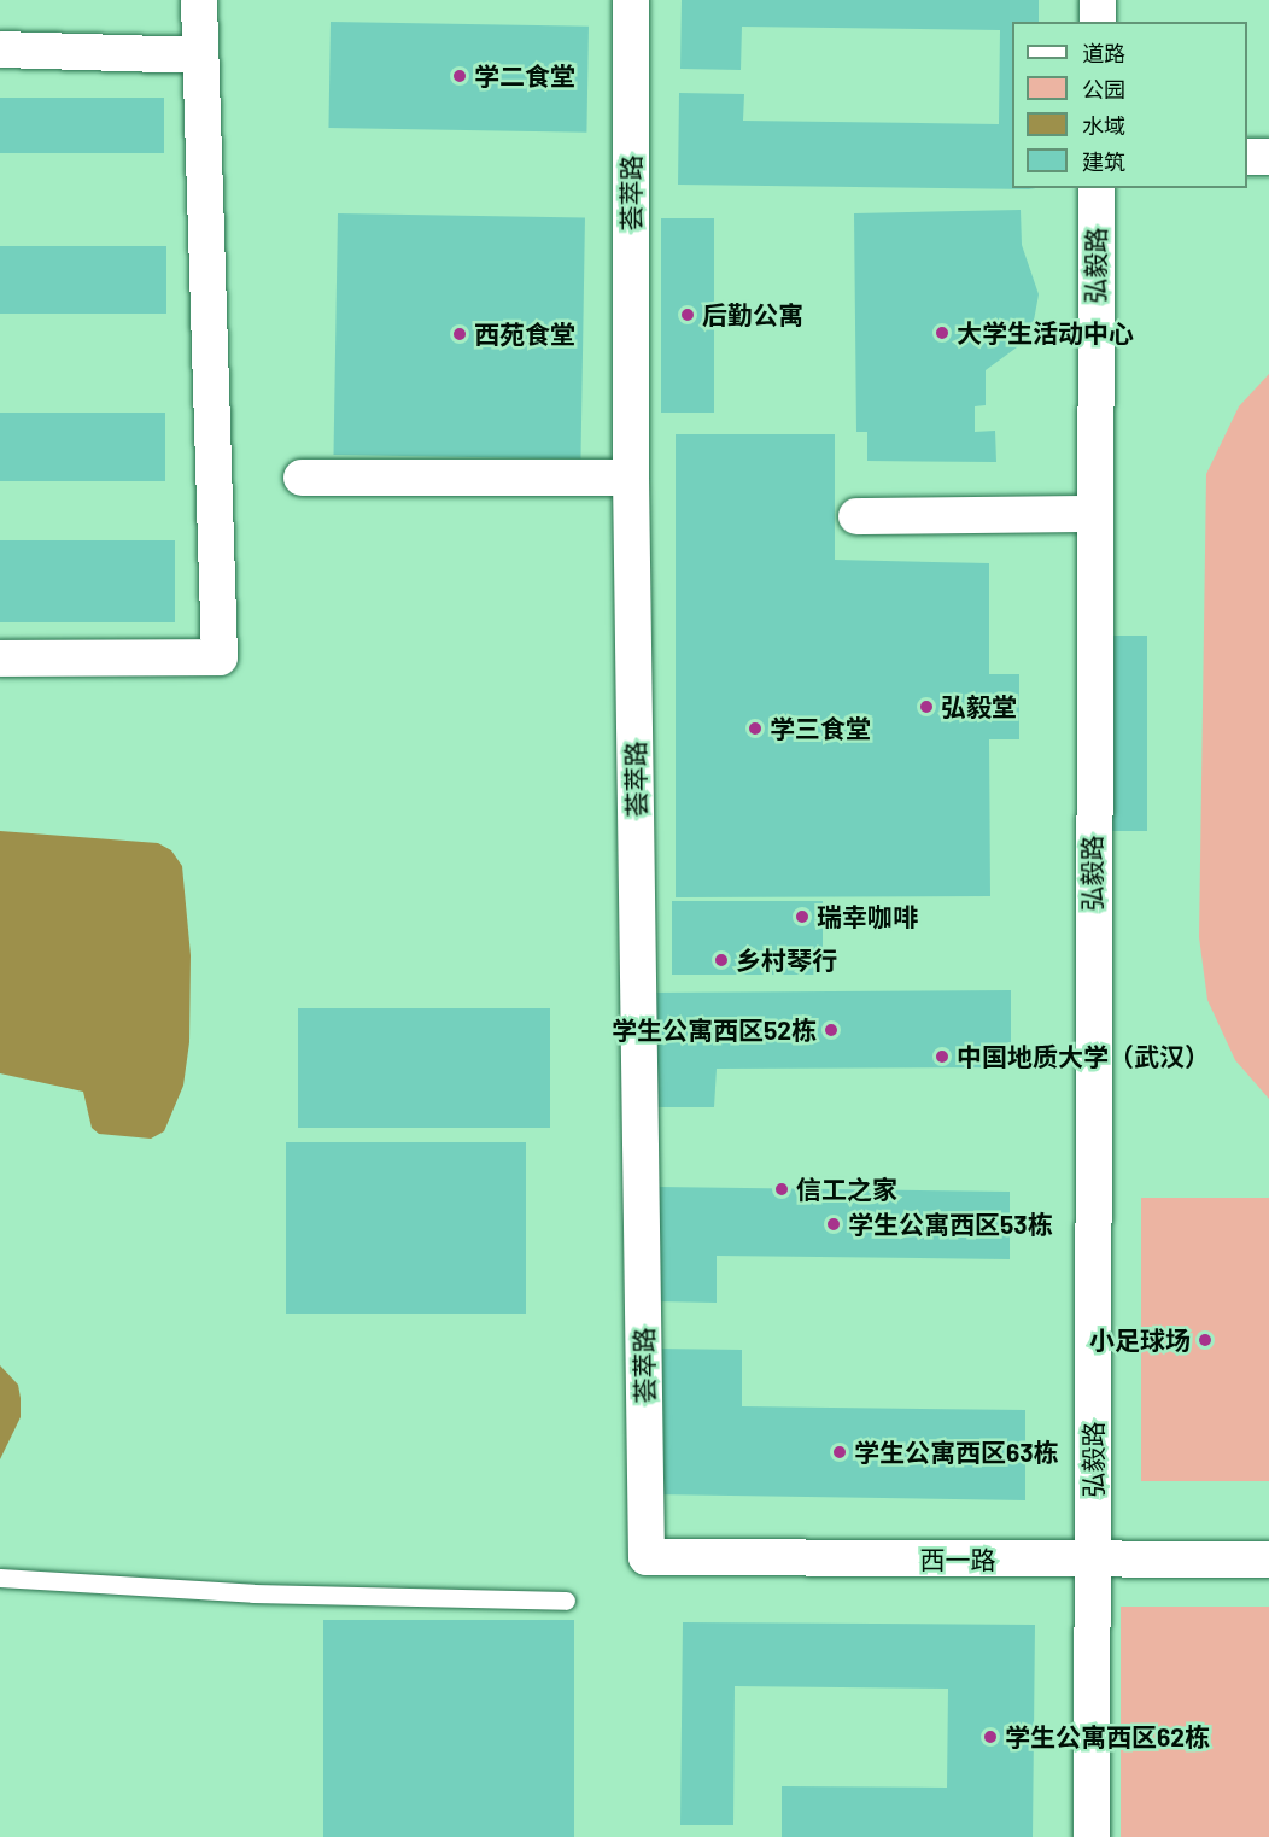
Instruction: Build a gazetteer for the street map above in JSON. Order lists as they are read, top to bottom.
{
  "streets": {
    "street": ["荟萃路", "弘毅路", "西一路"]
  },
  "crossings": [
    ["荟萃路", "西一路"],
    ["弘毅路", "西一路"]
  ],
  "places": [
    "学二食堂",
    "后勤公寓",
    "大学生活动中心",
    "西苑食堂",
    "弘毅堂",
    "学三食堂",
    "瑞幸咖啡",
    "乡村琴行",
    "学生公寓西区52栋",
    "中国地质大学（武汉）",
    "信工之家",
    "学生公寓西区53栋",
    "小足球场",
    "学生公寓西区63栋",
    "学生公寓西区62栋"
  ],
  "legend": [
    "道路",
    "公园",
    "水域",
    "建筑"
  ]
}
